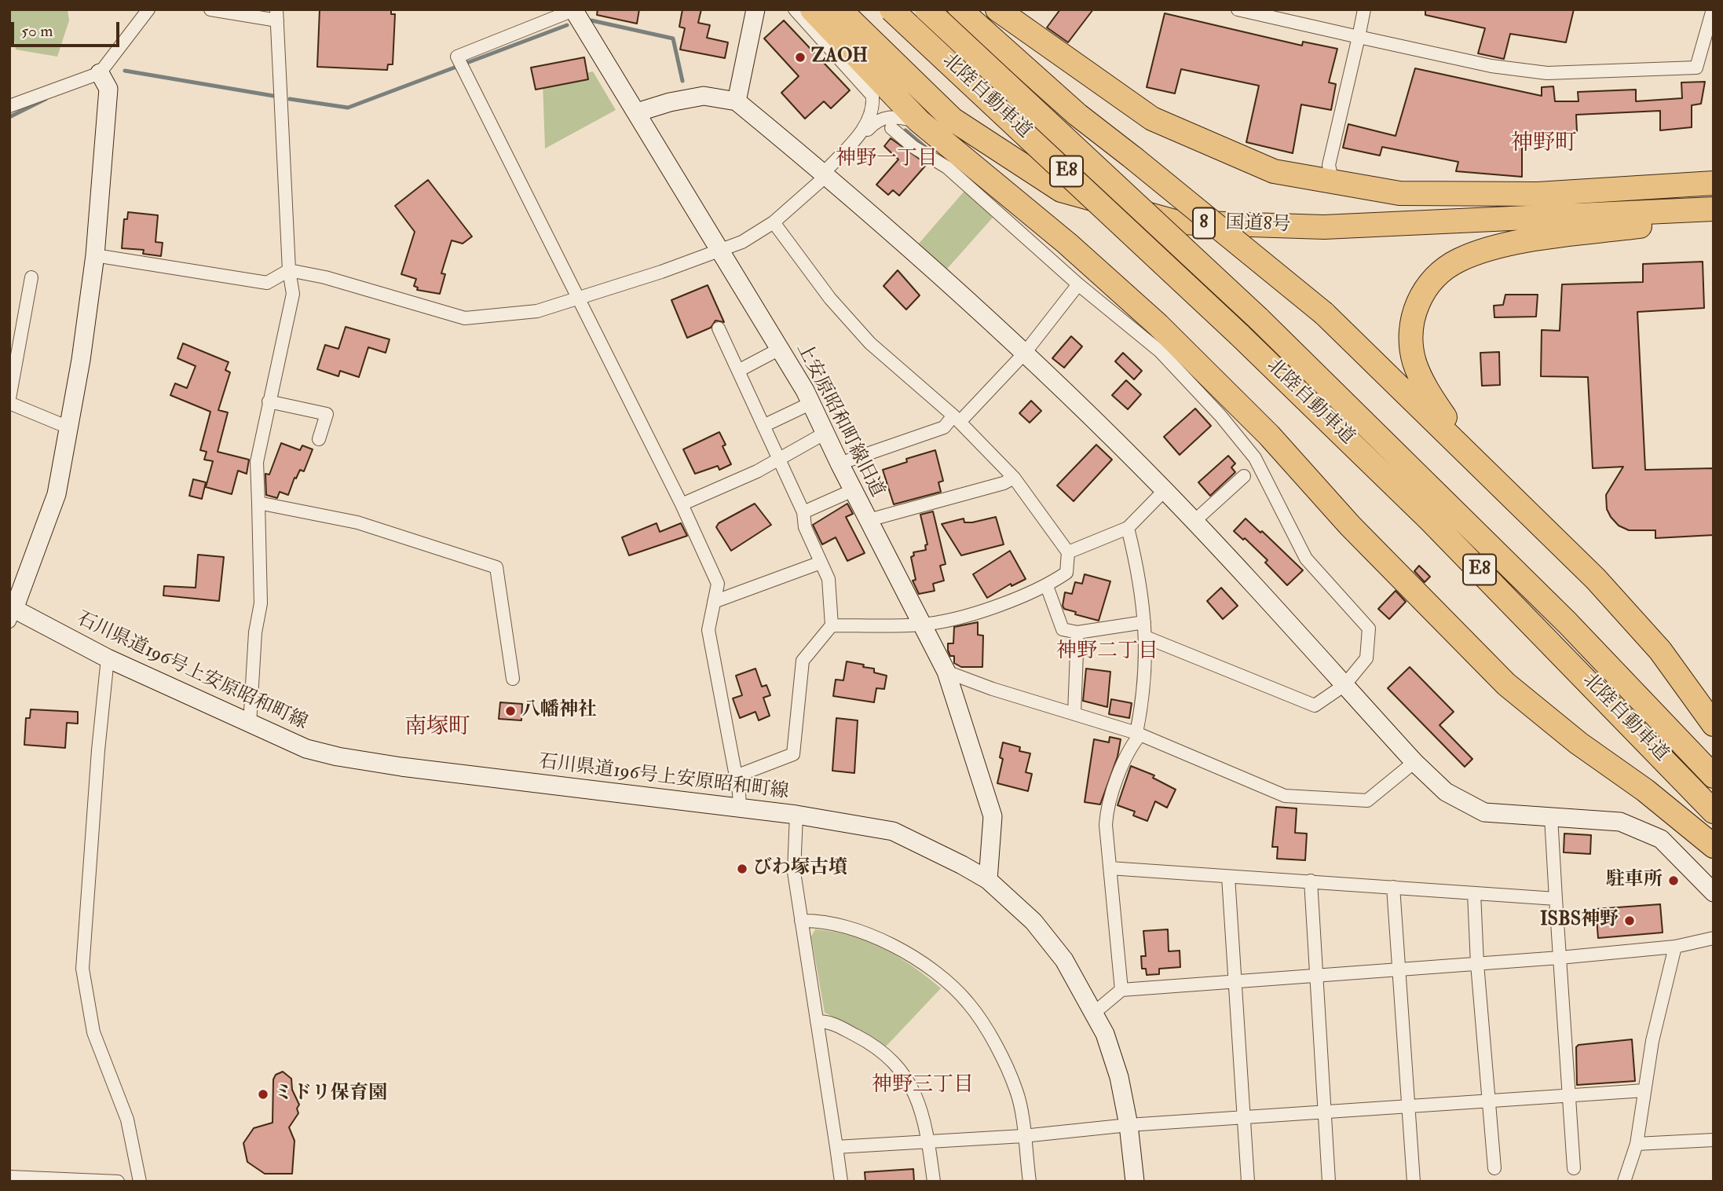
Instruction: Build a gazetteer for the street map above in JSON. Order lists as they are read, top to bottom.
{
  "streets": {
    "highway": [
      "北陸自動車道",
      "E8",
      "8",
      "国道8号"
    ],
    "street": ["上安原昭和町線旧道", "石川県道196号上安原昭和町線"]
  },
  "crossings": [
    ["上安原昭和町線旧道", "石川県道196号上安原昭和町線"]
  ],
  "districts": [
    "神野町",
    "神野一丁目",
    "神野二丁目",
    "南塚町",
    "神野三丁目"
  ],
  "places": [
    "ZAOH",
    "八幡神社",
    "びわ塚古墳",
    "駐車所",
    "ISBS神野",
    "ミドリ保育園"
  ],
  "scale_bar": "50 m"
}
